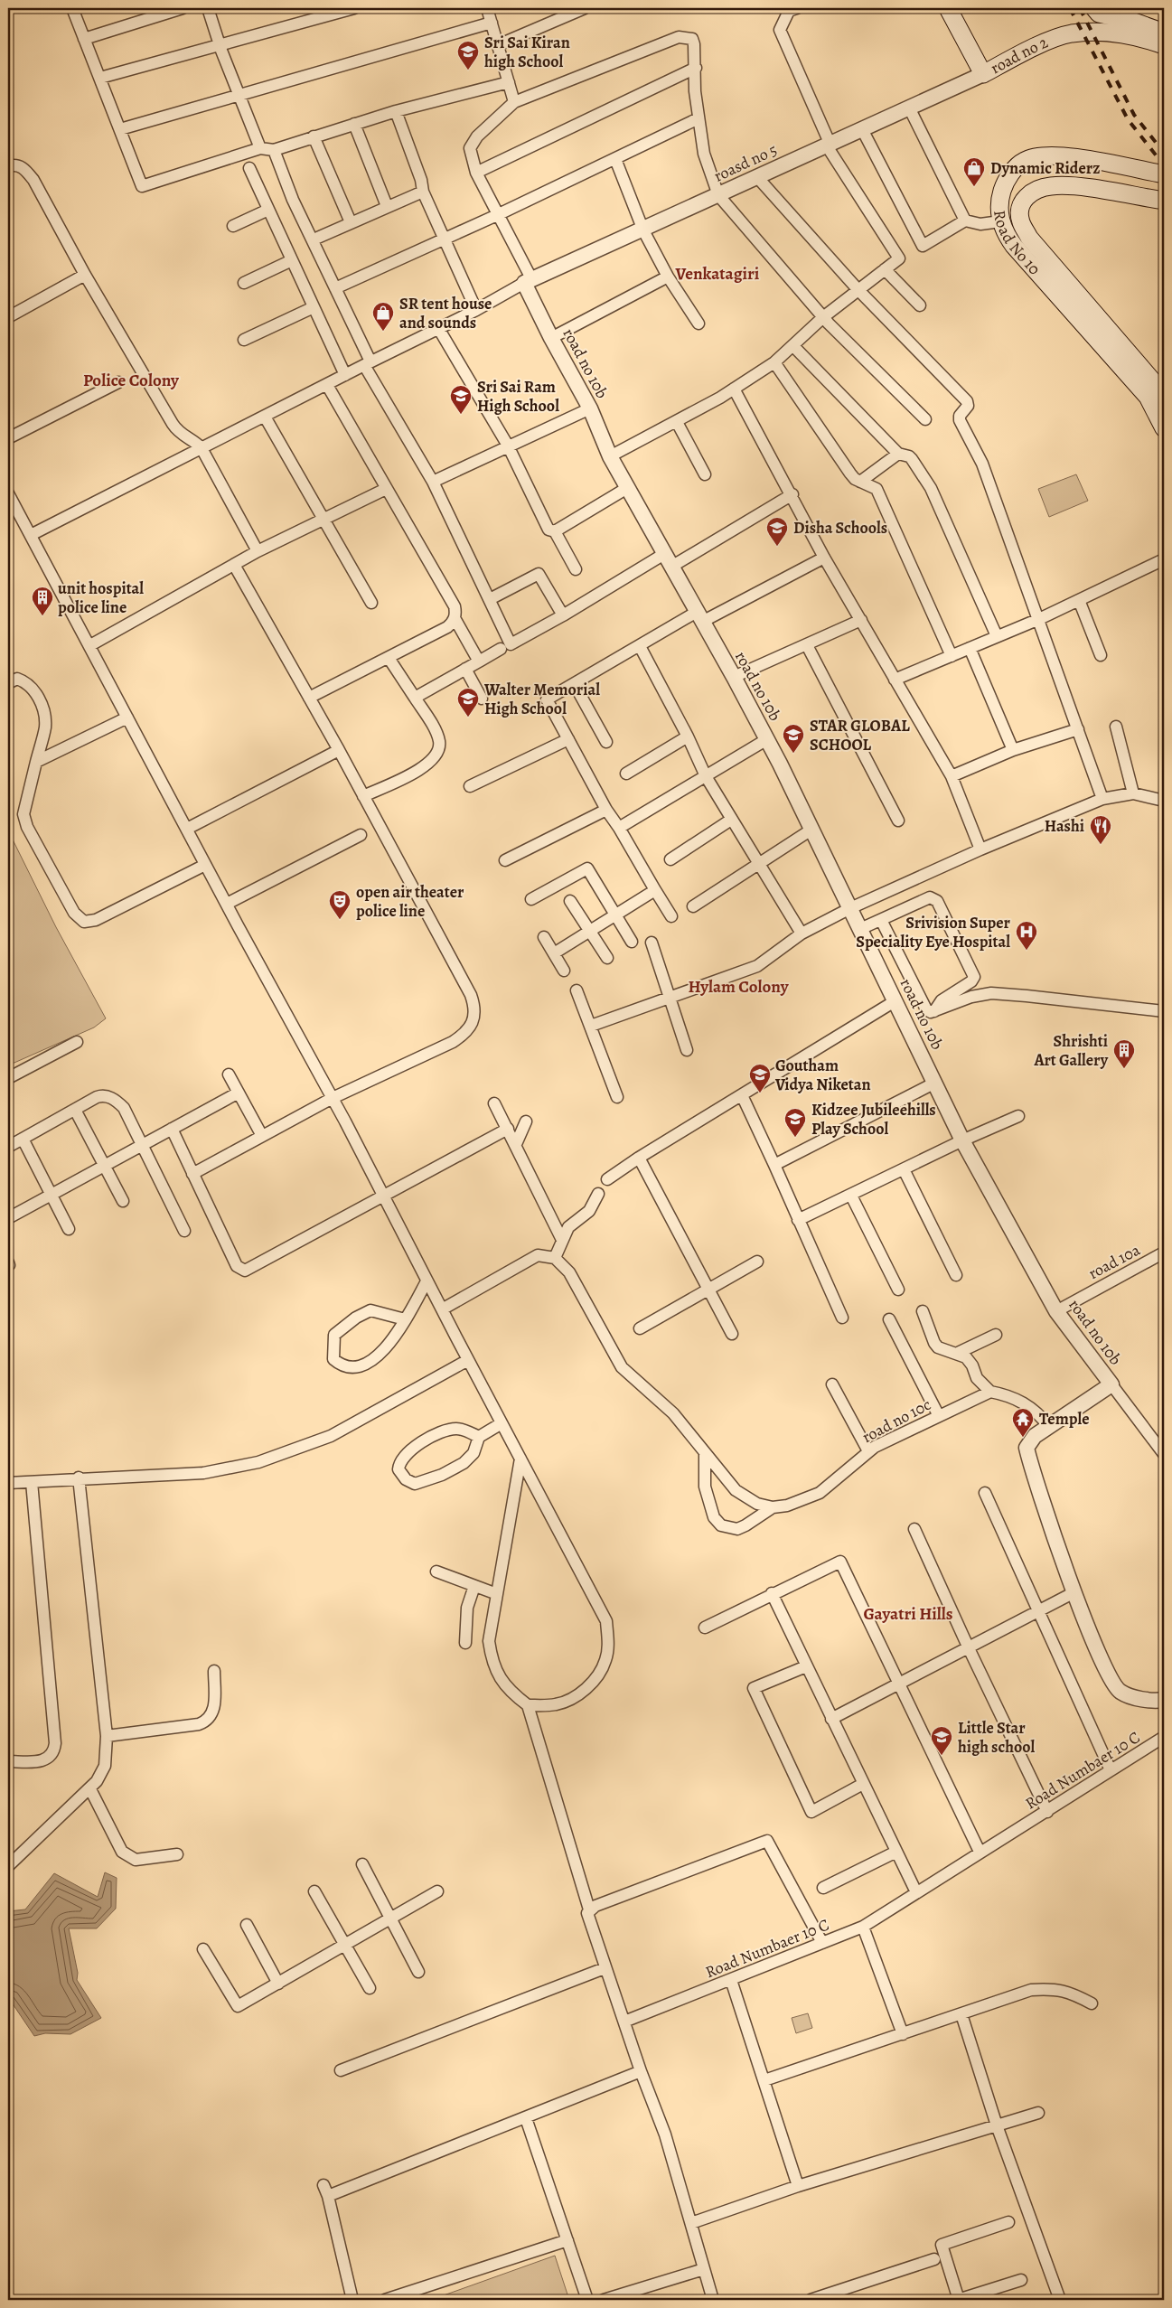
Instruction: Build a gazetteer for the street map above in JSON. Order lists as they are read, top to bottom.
{
  "streets": {
    "main road": ["road no 2", "Road No 10"],
    "street": [
      "roasd no 5",
      "road no 10b",
      "road 10a",
      "road no 10c",
      "Road Numbaer 10 C"
    ]
  },
  "crossings": [
    ["road no 2", "roasd no 5"],
    ["roasd no 5", "road no 10b"],
    ["road no 10b", "road 10a"]
  ],
  "districts": [
    "Venkatagiri",
    "Police Colony",
    "Hylam Colony",
    "Gayatri Hills"
  ],
  "places": {
    "school or university": [
      "Sri Sai Kiran high School",
      "Sri Sai Ram High School",
      "Disha Schools",
      "Walter Memorial High School",
      "STAR GLOBAL SCHOOL",
      "Goutham Vidya Niketan",
      "Kidzee Jubileehills Play School",
      "Little Star high school"
    ],
    "shop": ["Dynamic Riderz", "SR tent house and sounds"],
    "building": ["unit hospital police line", "Shrishti Art Gallery"],
    "restaurant": ["Hashi"],
    "theatre": ["open air theater police line"],
    "hospital": ["Srivision Super Speciality Eye Hospital"],
    "temple": ["Temple"]
  }
}
